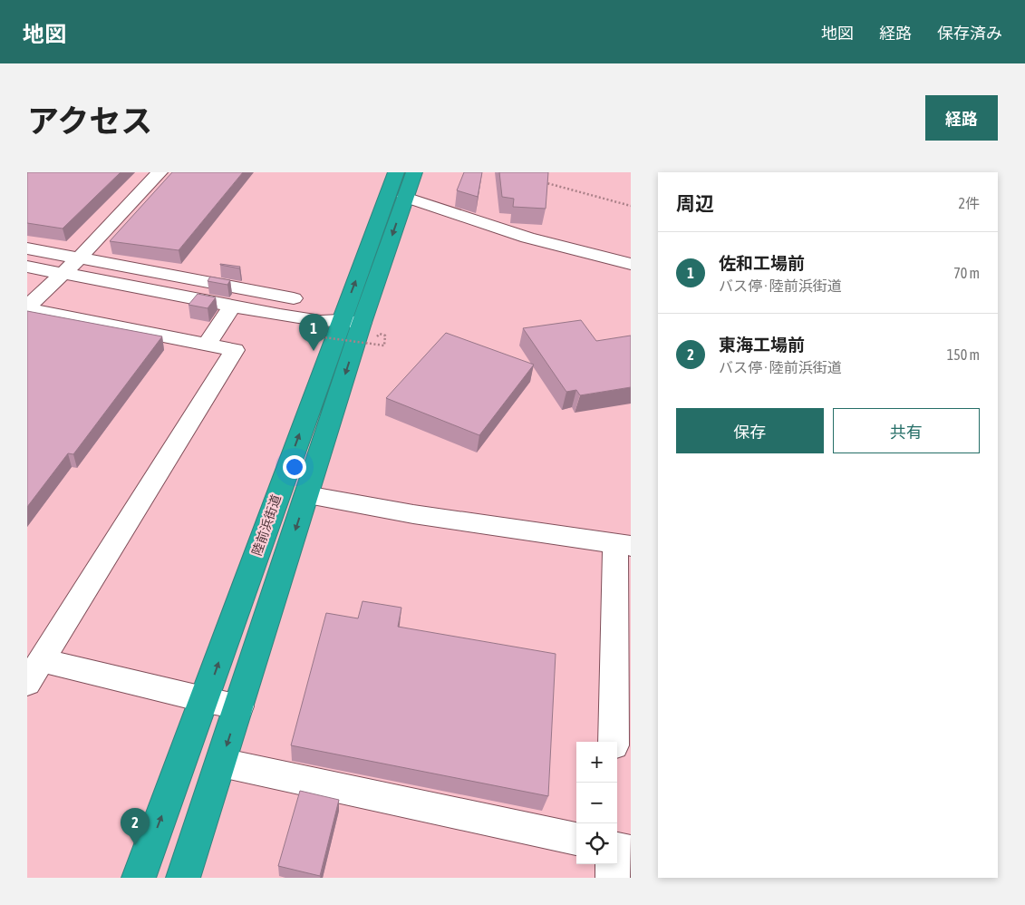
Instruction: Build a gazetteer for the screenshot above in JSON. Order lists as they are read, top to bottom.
{
  "streets": {
    "highway": ["陸前浜街道"]
  },
  "page": {
    "header": "地図",
    "nav": ["地図", "経路", "保存済み"],
    "title": "アクセス",
    "buttons": [
      "経路",
      ["保存", "共有"]
    ],
    "heading": ["周辺", "2件"],
    "list": [
      {
        "mark": "1",
        "name": "佐和工場前",
        "note": "バス停 · 陸前浜街道",
        "value": "70 m"
      },
      {
        "mark": "2",
        "name": "東海工場前",
        "note": "バス停 · 陸前浜街道",
        "value": "150 m"
      }
    ],
    "pins": ["1", "2"],
    "map_buttons": ["+", "−"]
  }
}
